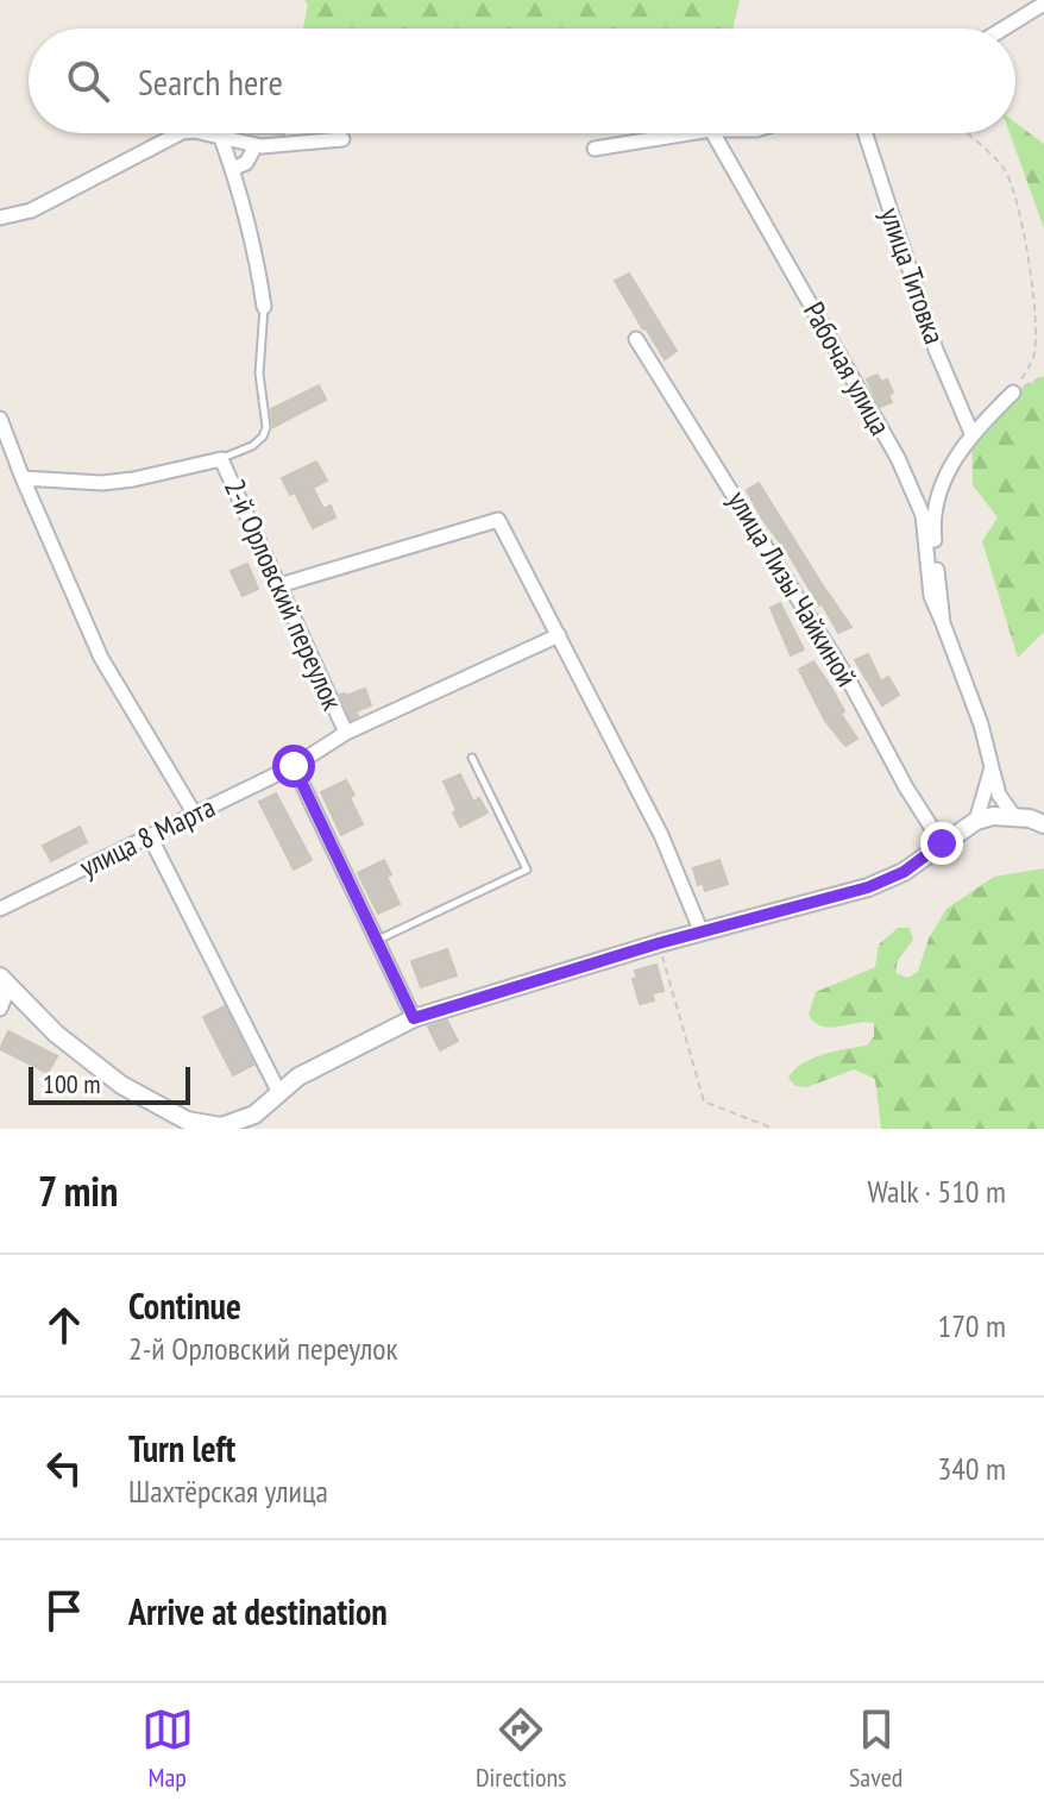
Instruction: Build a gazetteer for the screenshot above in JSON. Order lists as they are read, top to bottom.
{
  "streets": {
    "street": [
      "улица Титовка",
      "Рабочая улица",
      "улица Лизы Чайкиной",
      "2-й Орловский переулок",
      "улица 8 Марта"
    ]
  },
  "crossings": [
    ["2-й Орловский переулок", "улица 8 Марта"]
  ],
  "scale_bar": "100 m",
  "page": {
    "search": "Search here",
    "scale": "100 m",
    "heading": ["7 min", "Walk · 510 m"],
    "list": [
      ["Continue", "2-й Орловский переулок", "170 m"],
      ["Turn left", "Шахтёрская улица", "340 m"],
      "Arrive at destination"
    ],
    "nav": ["Map", "Directions", "Saved"]
  }
}
